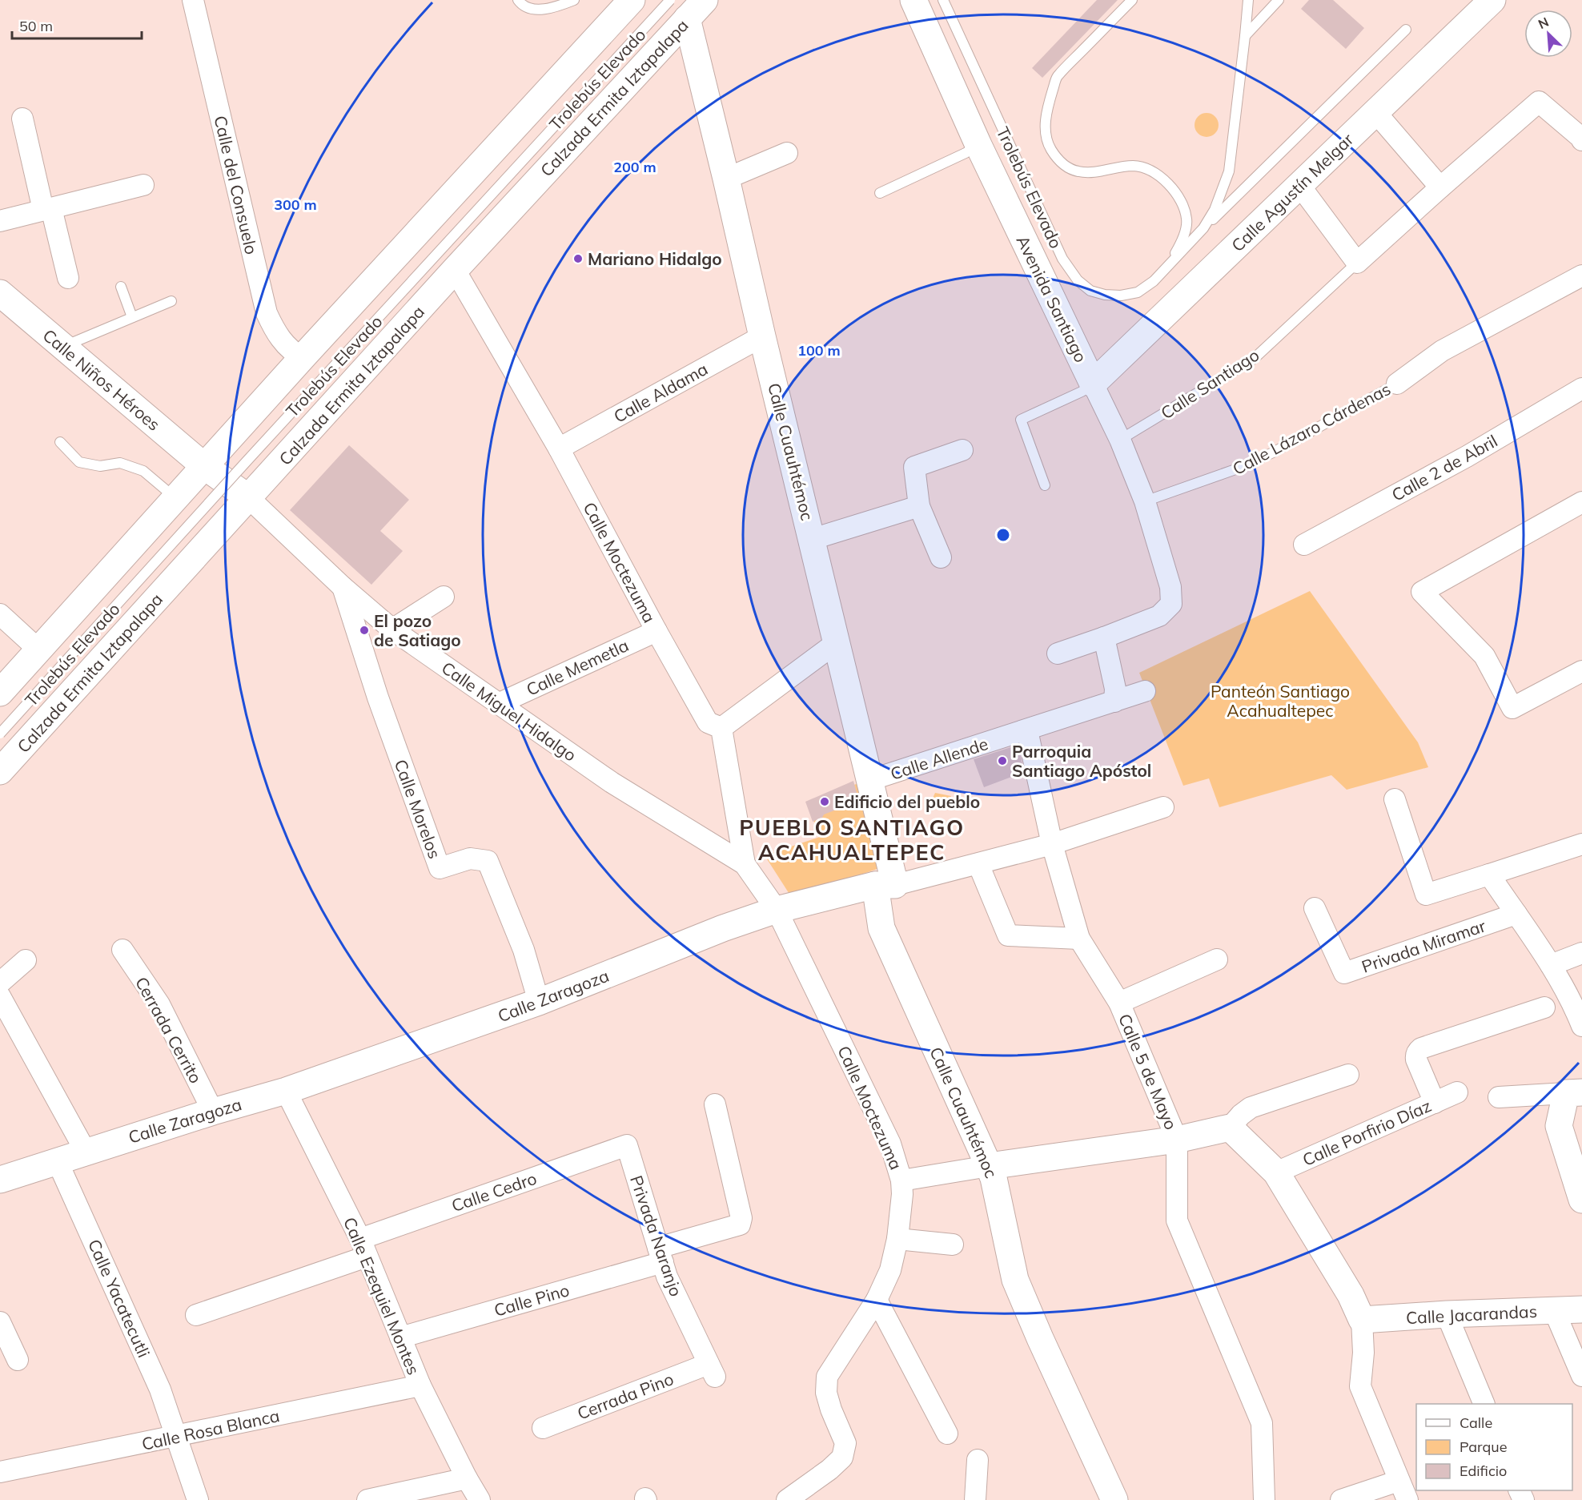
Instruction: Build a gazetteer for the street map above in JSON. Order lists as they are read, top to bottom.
{
  "streets": {
    "street": [
      "Calzada Ermita Iztapalapa",
      "Calle del Consuelo",
      "Calle Agustín Melgar",
      "Avenida Santiago",
      "Calle Niños Héroes",
      "Calle Santiago",
      "Calle Aldama",
      "Calle Cuauhtémoc",
      "Calle 2 de Abril",
      "Calle Moctezuma",
      "Calle Memetla",
      "Calle Miguel Hidalgo",
      "Calle Allende",
      "Calle Morelos",
      "Privada Miramar",
      "Calle Zaragoza",
      "Cerrada Cerrito",
      "Calle 5 de Mayo",
      "Calle Porfirio Díaz",
      "Calle Cedro",
      "Privada Naranjo",
      "Calle Ezequiel Montes",
      "Calle Yacatecutli",
      "Calle Pino",
      "Calle Jacarandas",
      "Cerrada Pino",
      "Calle Rosa Blanca"
    ],
    "lane": ["Trolebús Elevado", "Calle Lázaro Cárdenas"]
  },
  "crossings": [
    ["Trolebús Elevado", "Calzada Ermita Iztapalapa"],
    ["Trolebús Elevado", "Calle Cuauhtémoc"],
    ["Calzada Ermita Iztapalapa", "Calle Niños Héroes"],
    ["Calzada Ermita Iztapalapa", "Calle Cuauhtémoc"],
    ["Calzada Ermita Iztapalapa", "Calle Moctezuma"],
    ["Calzada Ermita Iztapalapa", "Calle Miguel Hidalgo"],
    ["Calle Agustín Melgar", "Avenida Santiago"],
    ["Avenida Santiago", "Calle Santiago"],
    ["Avenida Santiago", "Calle Lázaro Cárdenas"],
    ["Calle Niños Héroes", "Calle Miguel Hidalgo"],
    ["Calle Aldama", "Calle Cuauhtémoc"],
    ["Calle Aldama", "Calle Moctezuma"],
    ["Calle Cuauhtémoc", "Calle Allende"],
    ["Calle Cuauhtémoc", "Calle Zaragoza"],
    ["Calle Moctezuma", "Calle Memetla"],
    ["Calle Moctezuma", "Calle Miguel Hidalgo"],
    ["Calle Moctezuma", "Calle Zaragoza"],
    ["Calle Memetla", "Calle Miguel Hidalgo"],
    ["Calle Miguel Hidalgo", "Calle Morelos"],
    ["Calle Miguel Hidalgo", "Calle Zaragoza"],
    ["Calle Allende", "Calle 5 de Mayo"],
    ["Calle Morelos", "Calle Zaragoza"],
    ["Calle Zaragoza", "Cerrada Cerrito"],
    ["Calle Zaragoza", "Calle 5 de Mayo"],
    ["Calle Zaragoza", "Calle Ezequiel Montes"],
    ["Calle Zaragoza", "Calle Yacatecutli"],
    ["Calle Cedro", "Privada Naranjo"],
    ["Calle Cedro", "Calle Ezequiel Montes"],
    ["Privada Naranjo", "Calle Pino"],
    ["Privada Naranjo", "Cerrada Pino"],
    ["Calle Ezequiel Montes", "Calle Pino"],
    ["Calle Ezequiel Montes", "Calle Rosa Blanca"],
    ["Calle Yacatecutli", "Calle Rosa Blanca"]
  ],
  "districts": ["PUEBLO SANTIAGO ACAHUALTEPEC"],
  "parks": ["Panteón Santiago Acahualtepec"],
  "places": [
    "Mariano Hidalgo",
    "El pozo de Satiago",
    "Parroquia Santiago Apóstol",
    "Edificio del pueblo"
  ],
  "legend": ["Calle", "Parque", "Edificio"],
  "scale_bar": "50 m",
  "north": "top left",
  "rings": ["200 m", "300 m", "100 m"]
}
